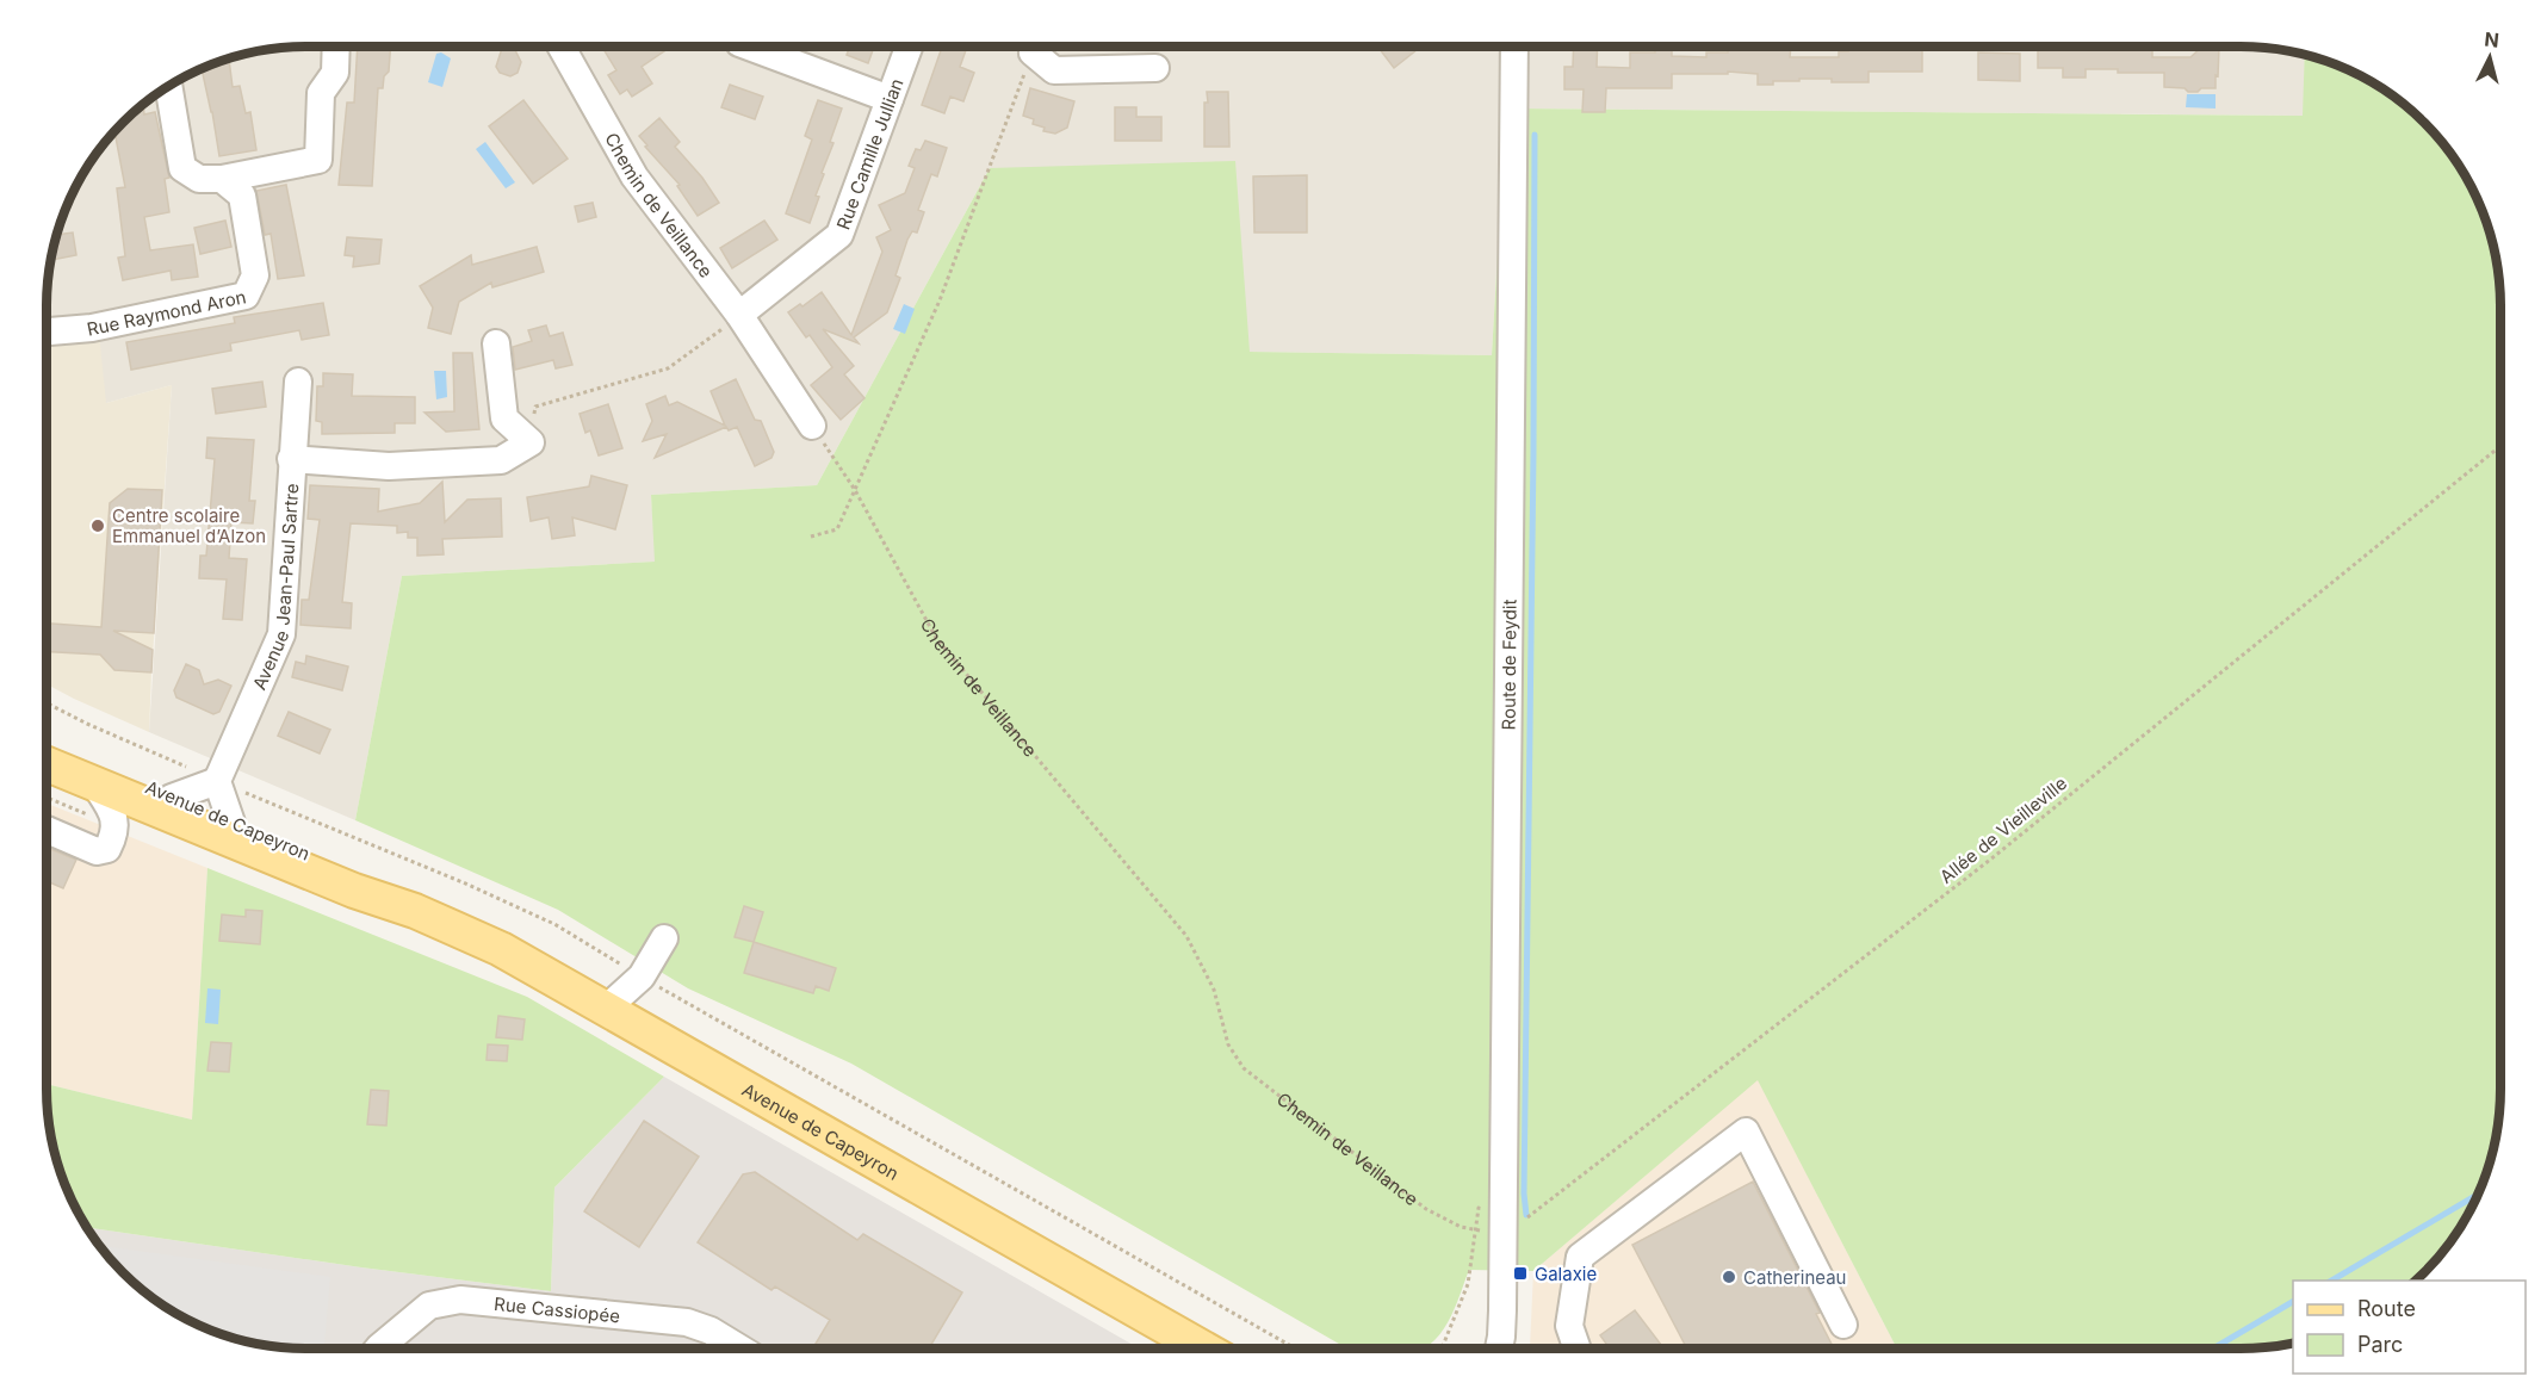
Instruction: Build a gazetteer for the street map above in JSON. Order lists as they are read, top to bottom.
{
  "streets": {
    "main road": ["Avenue de Capeyron"],
    "street": [
      "Rue Camille Jullian",
      "Chemin de Veillance",
      "Rue Raymond Aron",
      "Avenue Jean-Paul Sartre",
      "Route de Feydit",
      "Rue Cassiopée"
    ],
    "path": ["Allée de Vieilleville"]
  },
  "crossings": [
    ["Rue Camille Jullian", "Chemin de Veillance"],
    ["Chemin de Veillance", "Route de Feydit"],
    ["Chemin de Veillance", "Allée de Vieilleville"],
    ["Route de Feydit", "Allée de Vieilleville"]
  ],
  "places": {
    "other": ["Centre scolaire Emmanuel d’Alzon", "Catherineau"],
    "transit": ["Galaxie"]
  },
  "legend": ["Route", "Parc"],
  "north": "top"
}
